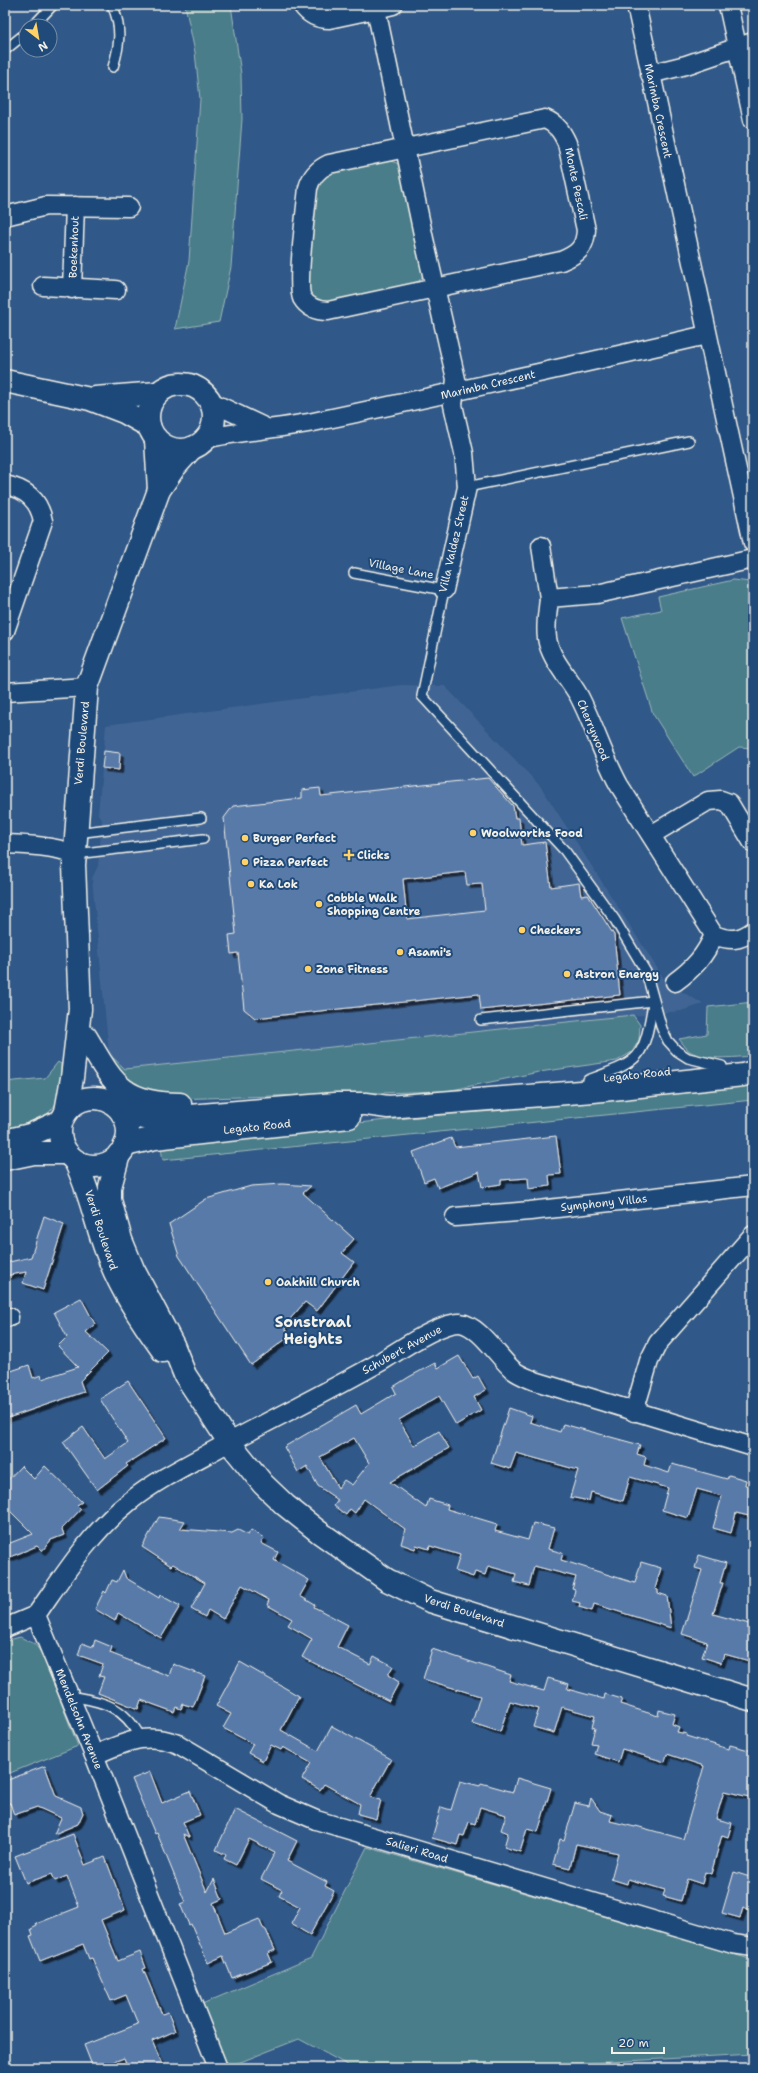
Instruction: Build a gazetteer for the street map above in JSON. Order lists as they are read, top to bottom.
{
  "streets": {
    "street": [
      "Marimba Crescent",
      "Monte Pescali",
      "Boekenhout",
      "Villa Valdez Street",
      "Cherrywood",
      "Verdi Boulevard",
      "Legato Road",
      "Symphony Villas",
      "Schubert Avenue",
      "Mendelsohn Avenue",
      "Salieri Road"
    ],
    "lane": ["Village Lane"]
  },
  "crossings": [
    ["Marimba Crescent", "Villa Valdez Street"],
    ["Marimba Crescent", "Verdi Boulevard"],
    ["Villa Valdez Street", "Village Lane"],
    ["Verdi Boulevard", "Legato Road"],
    ["Verdi Boulevard", "Schubert Avenue"],
    ["Mendelsohn Avenue", "Salieri Road"]
  ],
  "districts": ["Sonstraal Heights"],
  "places": {
    "other": [
      "Woolworths Food",
      "Burger Perfect",
      "Pizza Perfect",
      "Ka Lok",
      "Cobble Walk Shopping Centre",
      "Checkers",
      "Asami's",
      "Zone Fitness",
      "Astron Energy",
      "Oakhill Church"
    ],
    "health": ["Clicks"]
  },
  "scale_bar": "20 m",
  "north": "bottom right"
}
